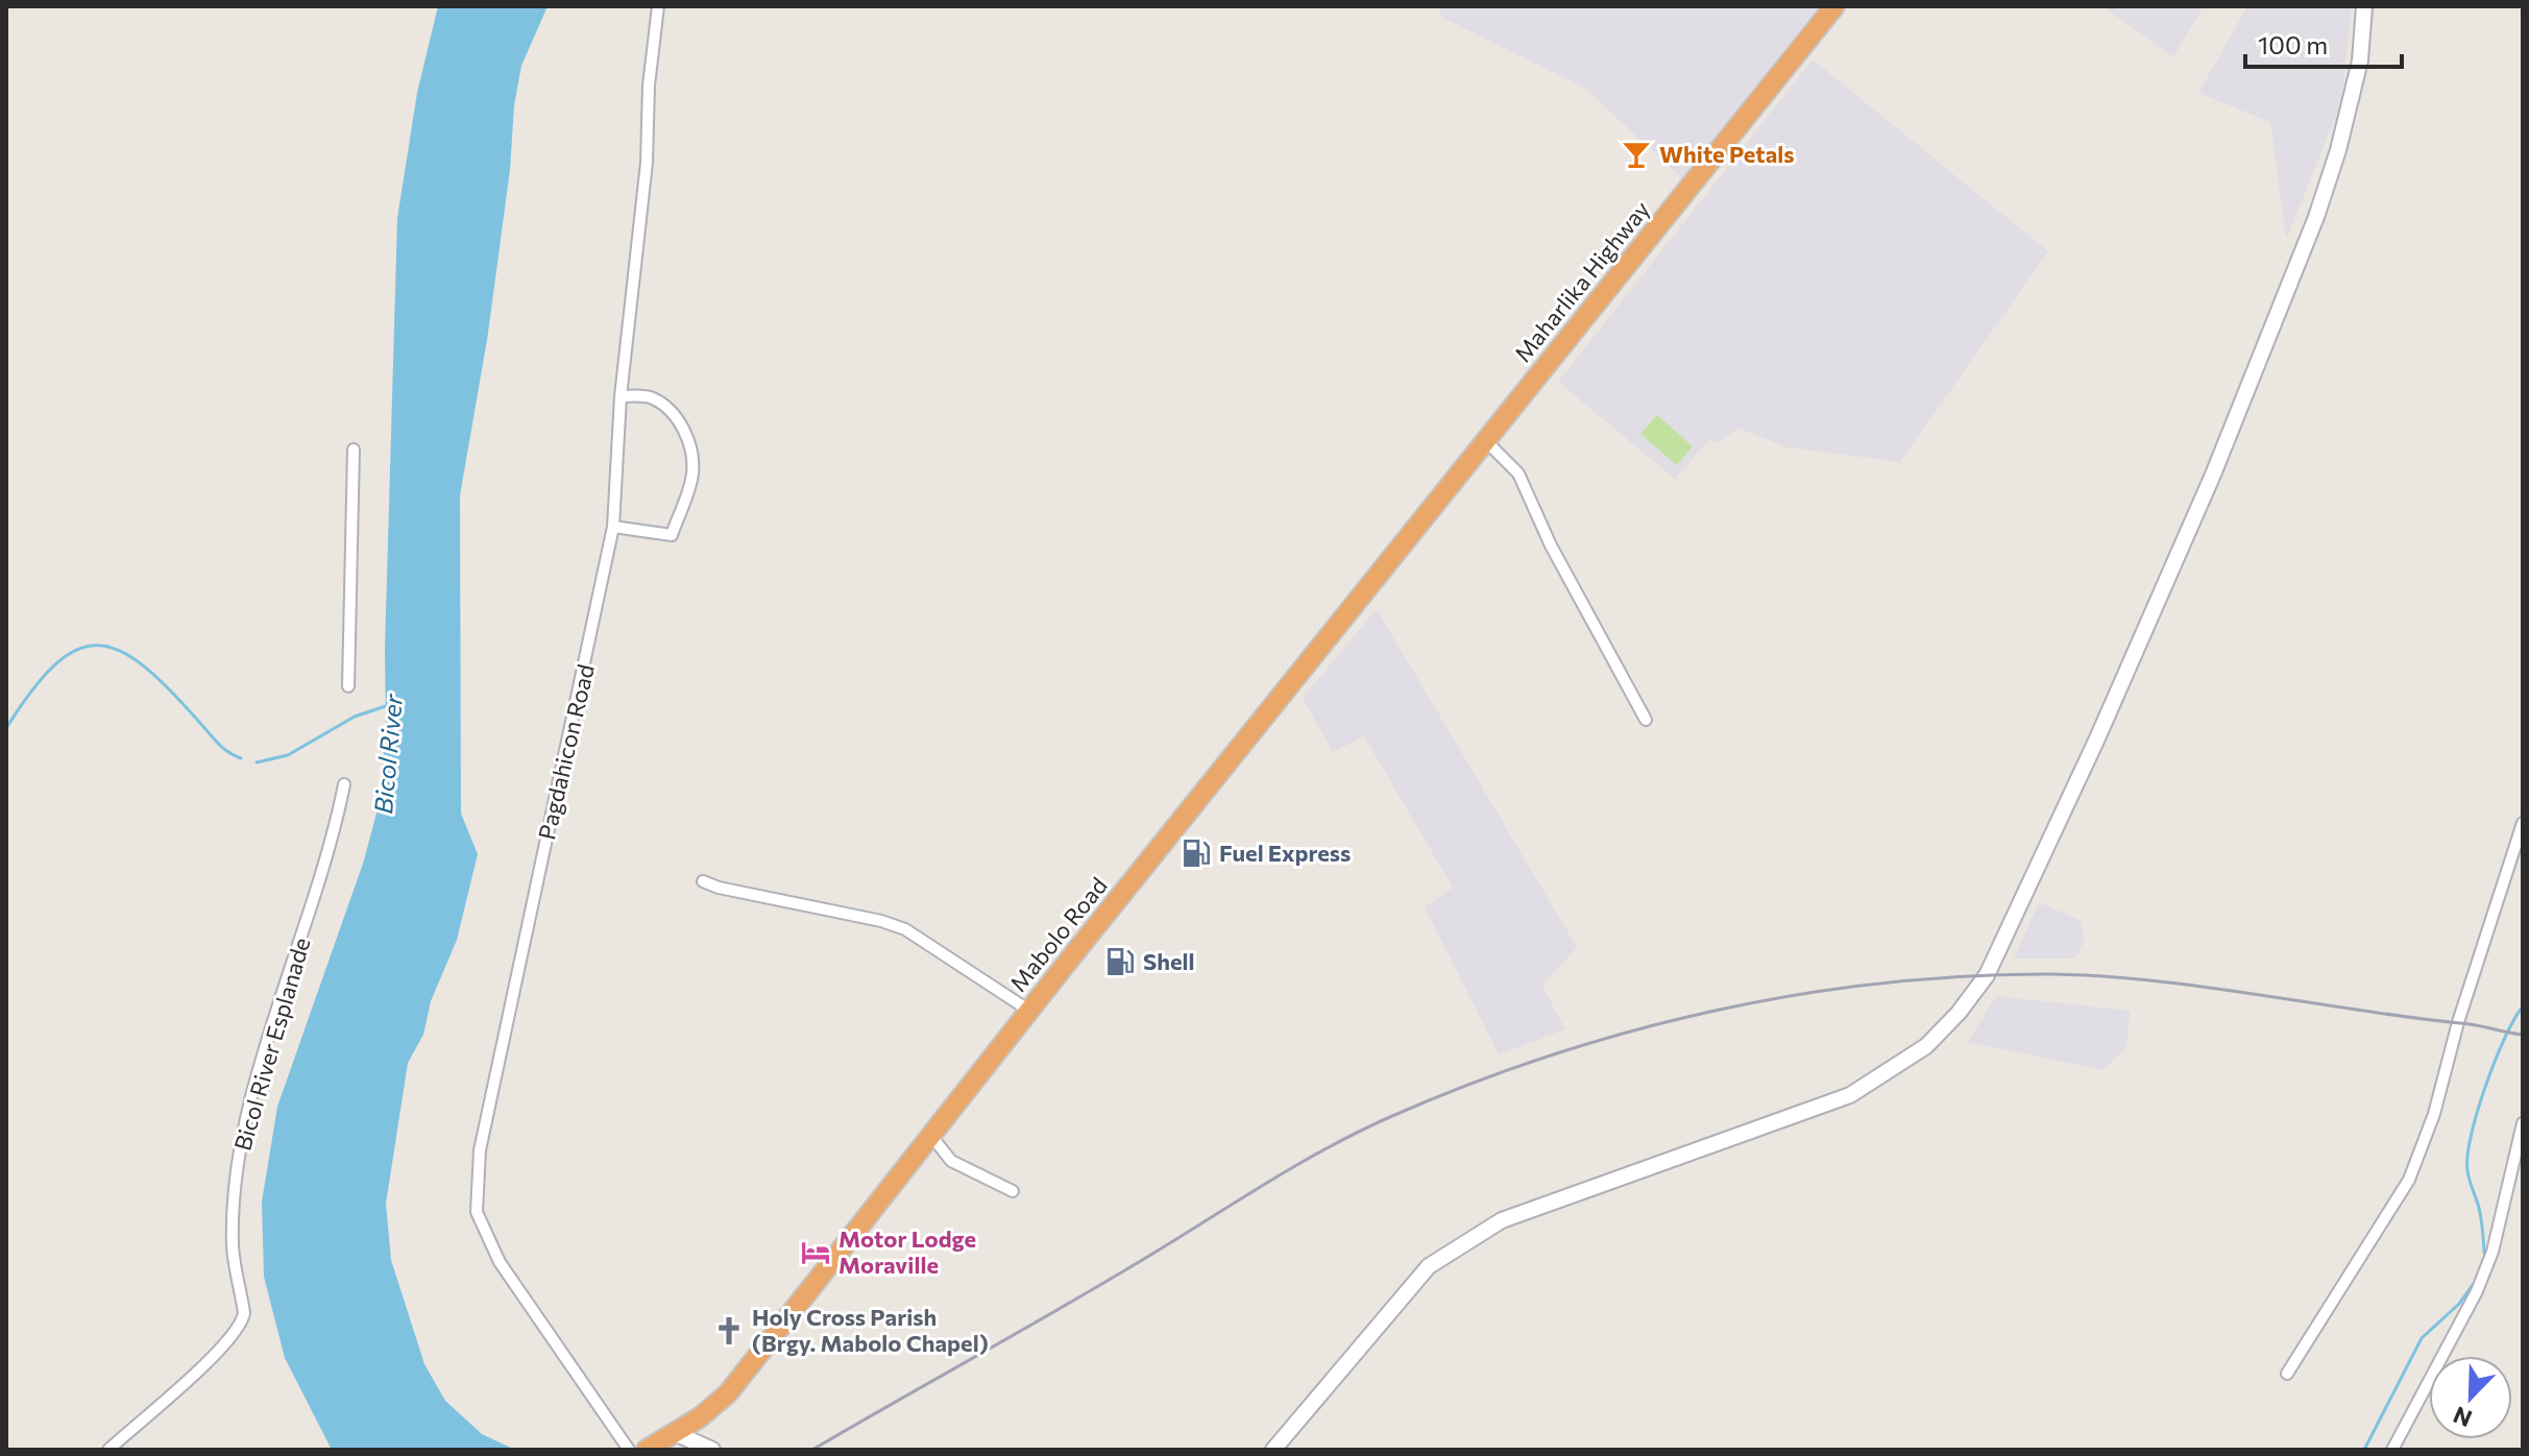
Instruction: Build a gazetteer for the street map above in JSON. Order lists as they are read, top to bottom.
{
  "streets": {
    "highway": ["Maharlika Highway", "Mabolo Road"],
    "street": ["Pagdahicon Road", "Bicol River Esplanade"]
  },
  "crossings": [
    ["Maharlika Highway", "Mabolo Road"]
  ],
  "water": ["Bicol River"],
  "places": {
    "bar": ["White Petals"],
    "fuel station": ["Fuel Express", "Shell"],
    "hotel": ["Motor Lodge Moraville"],
    "church": ["Holy Cross Parish (Brgy. Mabolo Chapel)"]
  },
  "scale_bar": "100 m",
  "north": "bottom left"
}
